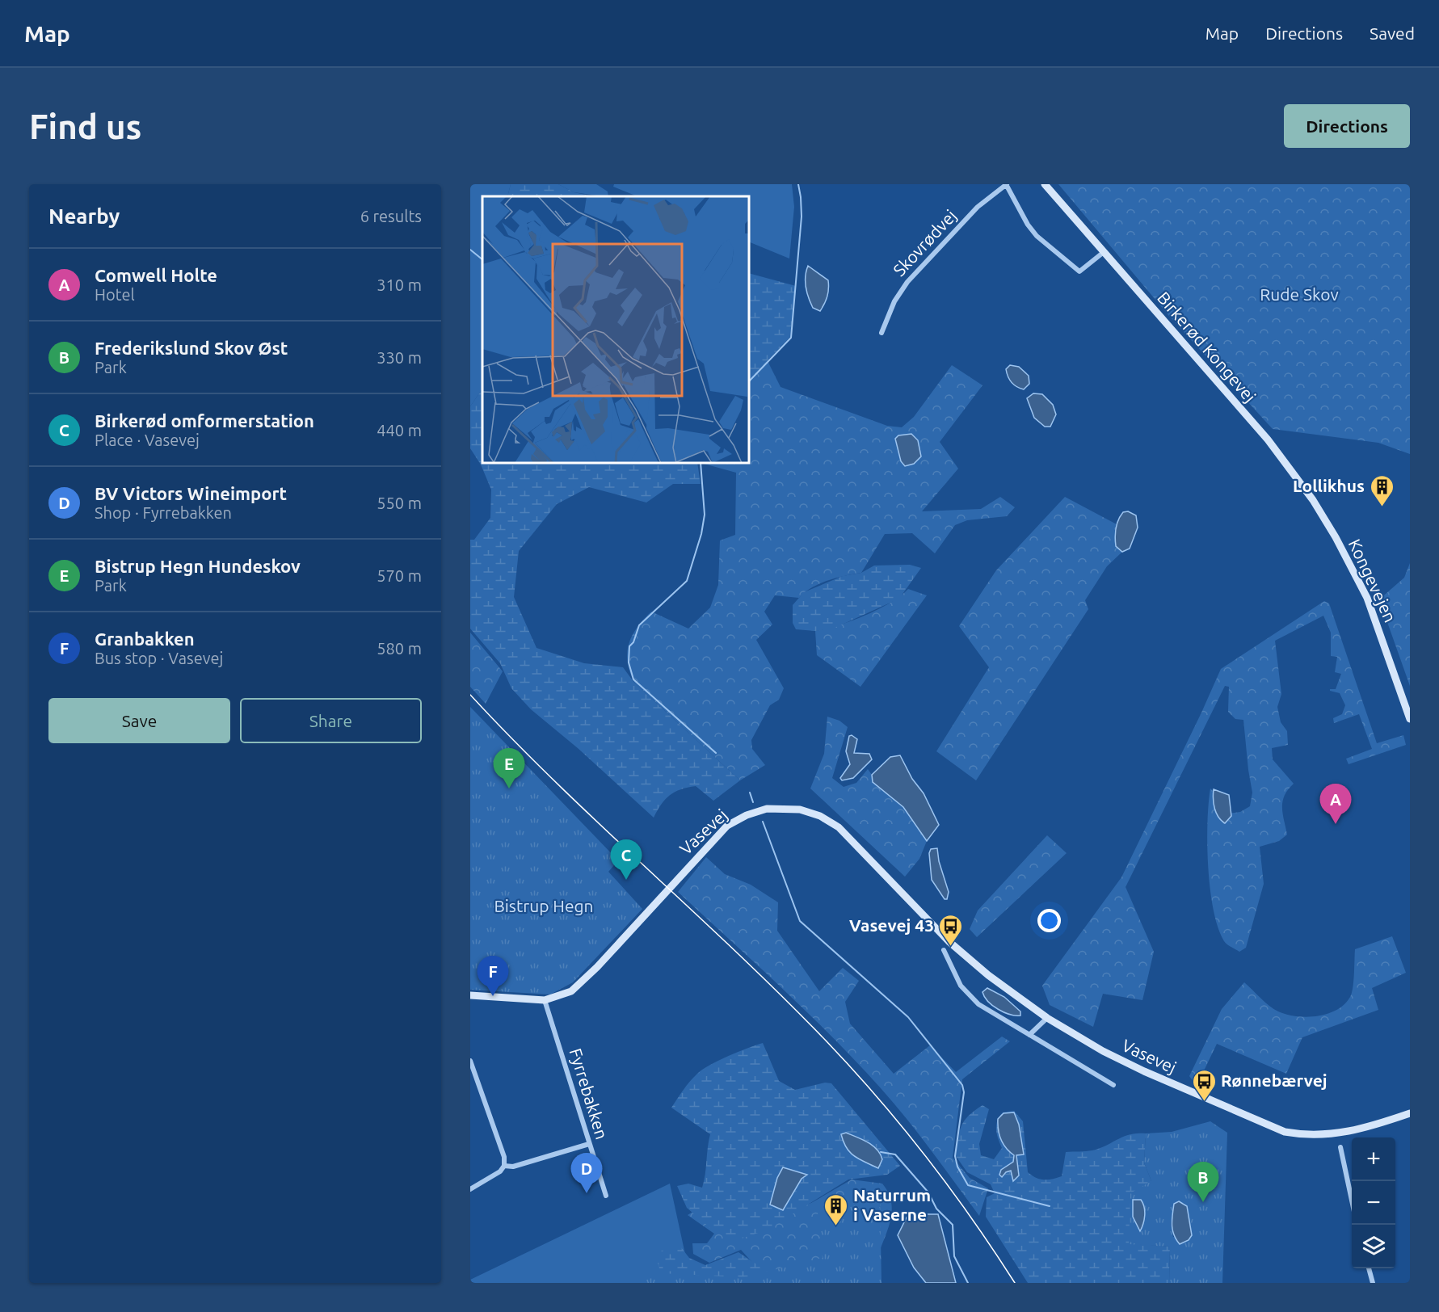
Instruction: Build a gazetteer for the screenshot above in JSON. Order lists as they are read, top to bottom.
{
  "streets": {
    "street": [
      "Skovrødvej",
      "Birkerød Kongevej",
      "Kongevejen",
      "Vasevej",
      "Fyrrebakken"
    ]
  },
  "crossings": [
    ["Skovrødvej", "Birkerød Kongevej"],
    ["Birkerød Kongevej", "Kongevejen"],
    ["Vasevej", "Fyrrebakken"]
  ],
  "parks": ["Rude Skov", "Bistrup Hegn"],
  "places": {
    "building": ["Lollikhus", "Naturrum i Vaserne"],
    "bus stop": ["Vasevej 43", "Rønnebærvej"]
  },
  "page": {
    "header": "Map",
    "nav": ["Map", "Directions", "Saved"],
    "buttons": [
      "Directions",
      ["Save", "Share"]
    ],
    "title": "Find us",
    "heading": ["Nearby", "6 results"],
    "list": [
      {
        "mark": "A",
        "name": "Comwell Holte",
        "note": "Hotel",
        "value": "310 m"
      },
      {
        "mark": "B",
        "name": "Frederikslund Skov Øst",
        "note": "Park",
        "value": "330 m"
      },
      {
        "mark": "C",
        "name": "Birkerød omformerstation",
        "note": "Place · Vasevej",
        "value": "440 m"
      },
      {
        "mark": "D",
        "name": "BV Victors Wineimport",
        "note": "Shop · Fyrrebakken",
        "value": "550 m"
      },
      {
        "mark": "E",
        "name": "Bistrup Hegn Hundeskov",
        "note": "Park",
        "value": "570 m"
      },
      {
        "mark": "F",
        "name": "Granbakken",
        "note": "Bus stop · Vasevej",
        "value": "580 m"
      }
    ],
    "pins": [
      "E",
      "A",
      "C",
      "F",
      "D",
      "B"
    ],
    "map_buttons": ["+", "−"]
  }
}
